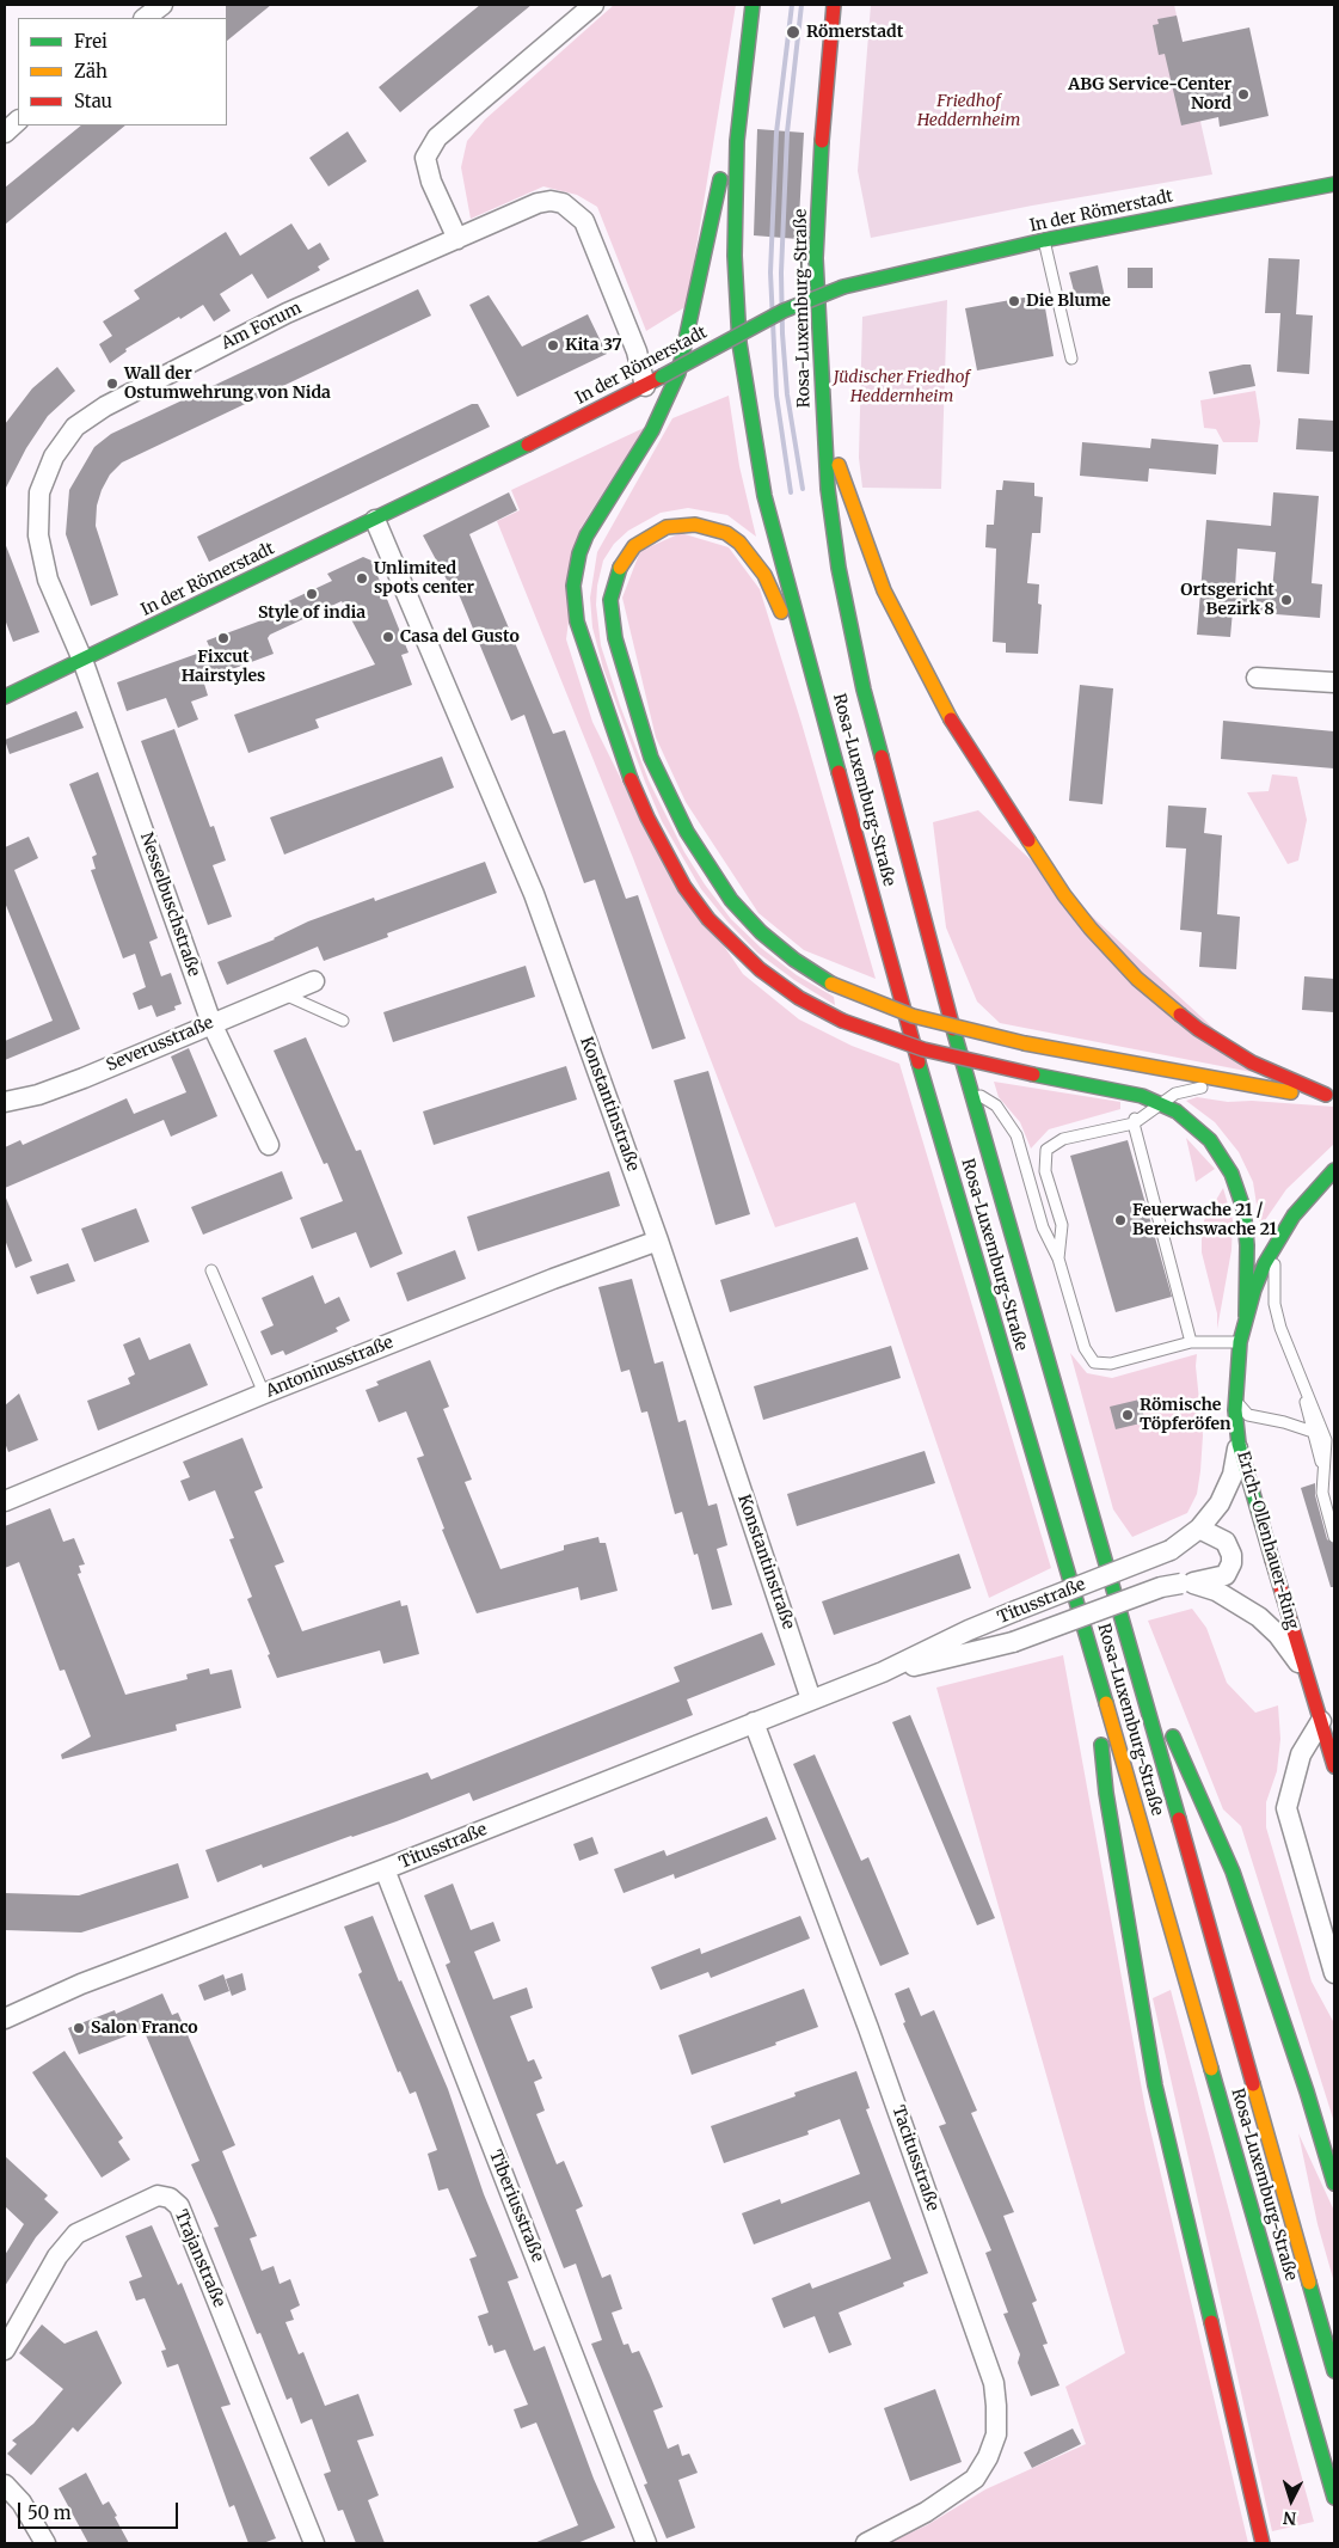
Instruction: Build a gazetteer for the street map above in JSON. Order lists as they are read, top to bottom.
{
  "streets": {
    "main road": ["In der Römerstadt", "Rosa-Luxemburg-Straße", "Erich-Ollenhauer-Ring"],
    "street": [
      "Am Forum",
      "Nesselbuschstraße",
      "Severusstraße",
      "Konstantinstraße",
      "Antoninusstraße",
      "Titusstraße",
      "Tacitusstraße",
      "Tiberiusstraße",
      "Trajanstraße"
    ]
  },
  "crossings": [
    ["In der Römerstadt", "Am Forum"],
    ["In der Römerstadt", "Nesselbuschstraße"],
    ["In der Römerstadt", "Konstantinstraße"],
    ["Am Forum", "Nesselbuschstraße"],
    ["Nesselbuschstraße", "Severusstraße"],
    ["Konstantinstraße", "Antoninusstraße"],
    ["Konstantinstraße", "Titusstraße"],
    ["Erich-Ollenhauer-Ring", "Titusstraße"],
    ["Titusstraße", "Tacitusstraße"],
    ["Titusstraße", "Tiberiusstraße"]
  ],
  "parks": ["Friedhof Heddernheim", "Jüdischer Friedhof Heddernheim"],
  "places": [
    "Römerstadt",
    "ABG Service-Center Nord",
    "Die Blume",
    "Kita 37",
    "Wall der Ostumwehrung von Nida",
    "Unlimited spots center",
    "Style of india",
    "Ortsgericht Bezirk 8",
    "Casa del Gusto",
    "Fixcut Hairstyles",
    "Feuerwache 21 / Bereichswache 21",
    "Römische Töpferöfen",
    "Salon Franco"
  ],
  "legend": ["Frei", "Zäh", "Stau"],
  "scale_bar": "50 m",
  "north": "bottom"
}
